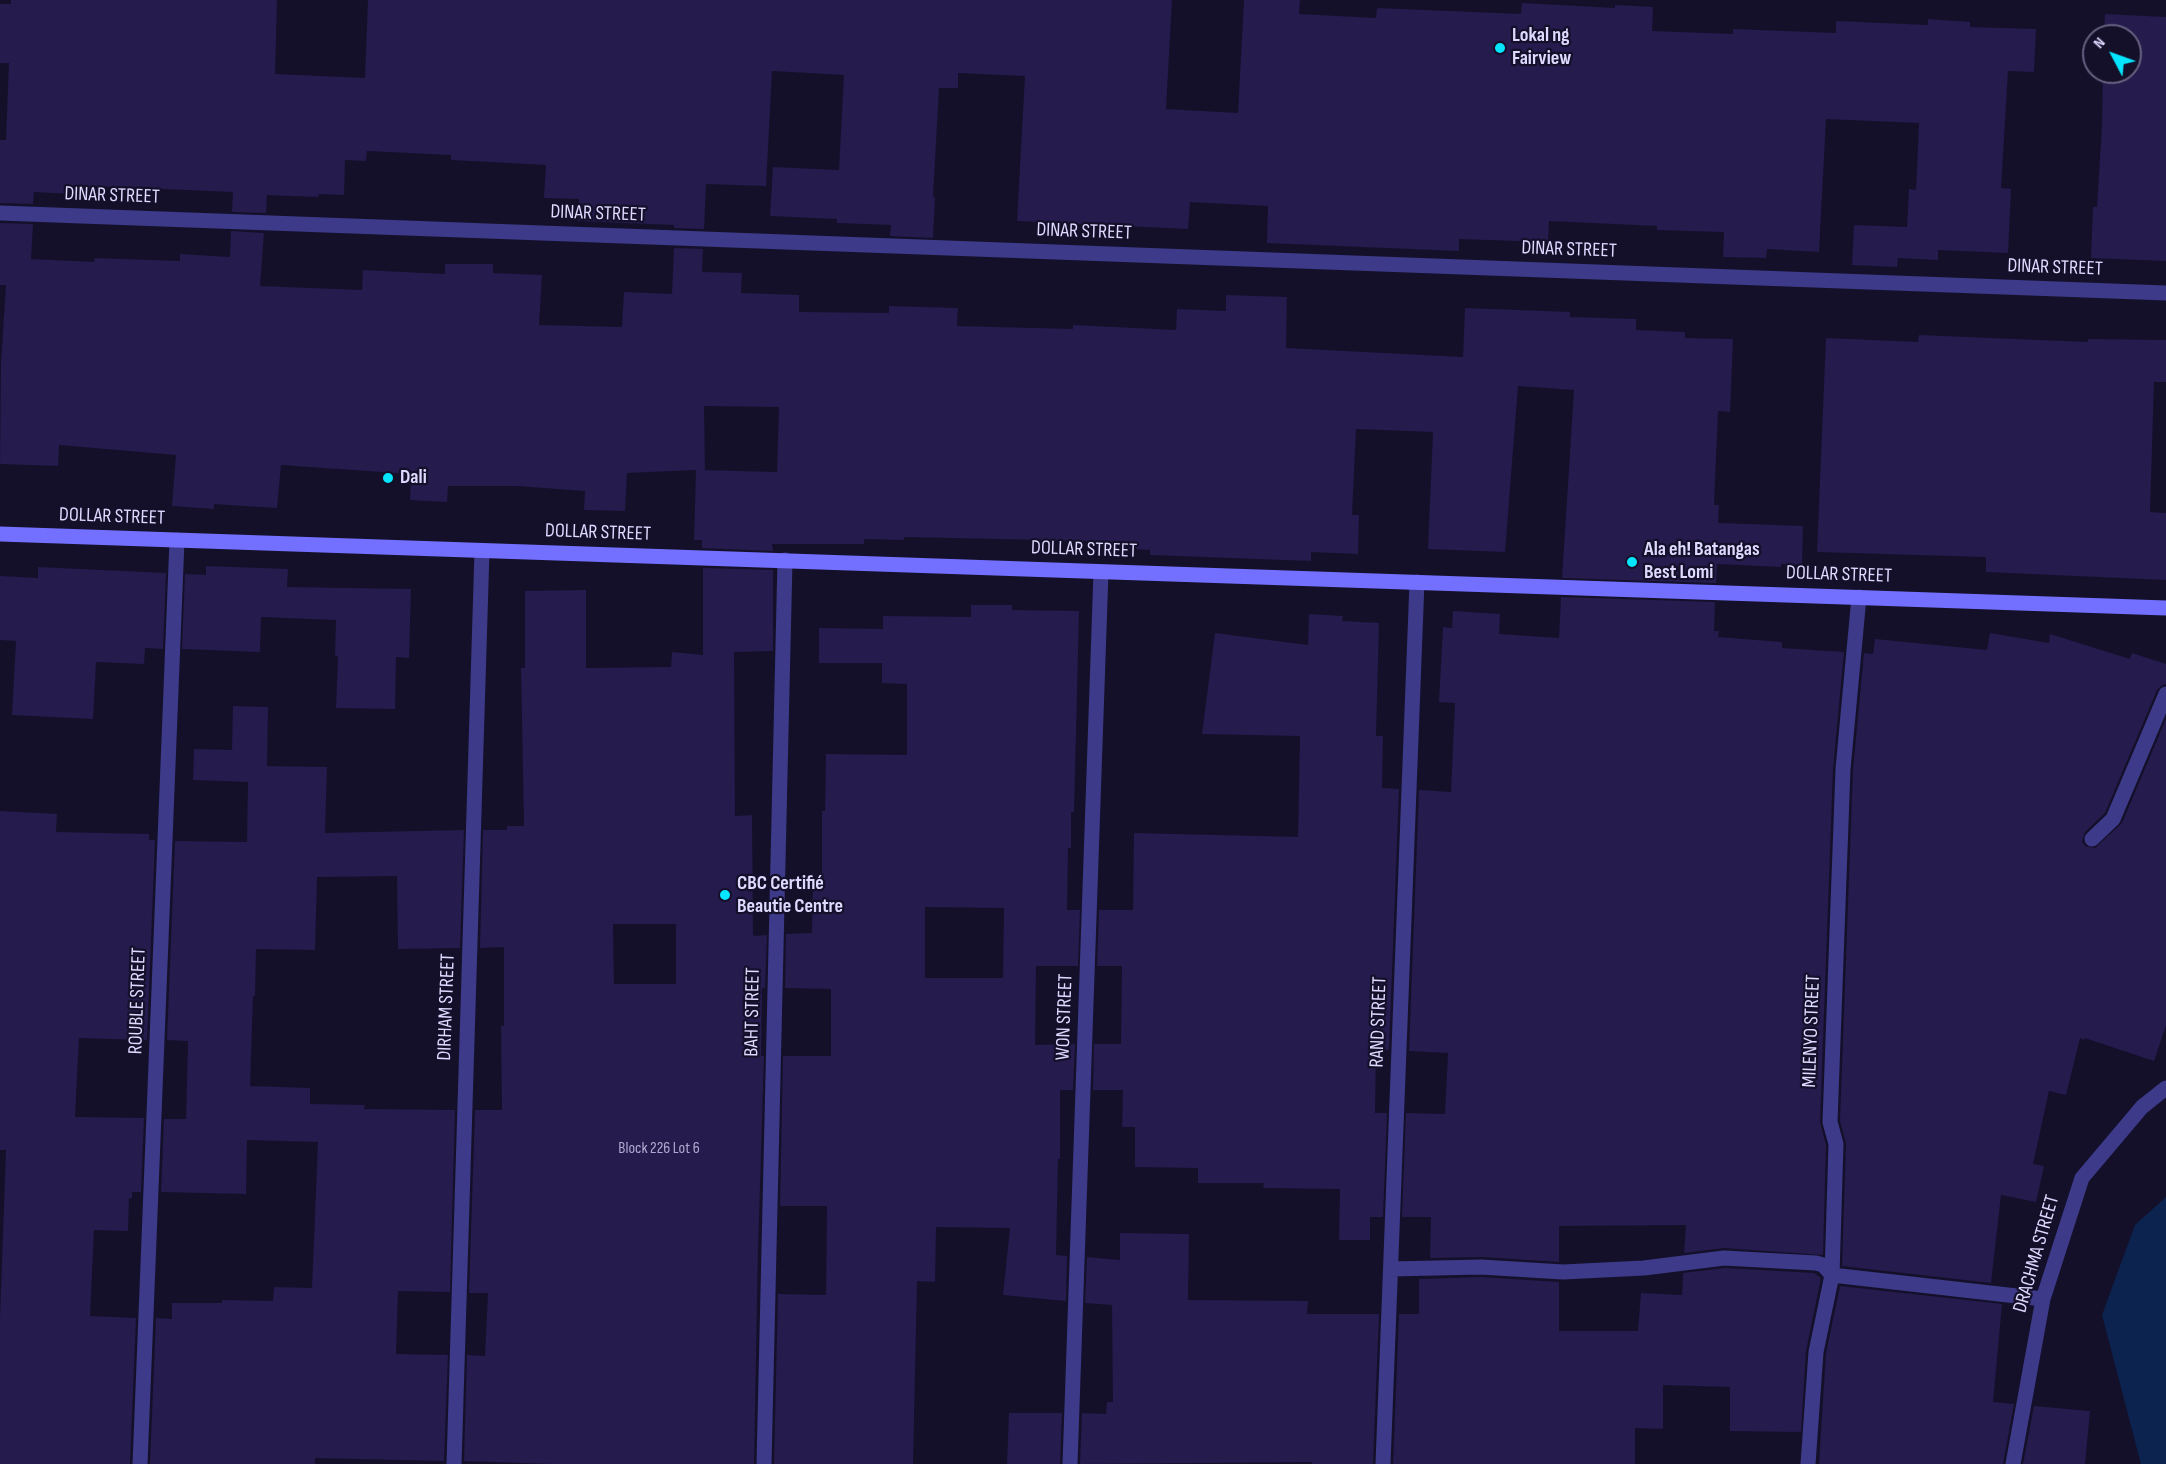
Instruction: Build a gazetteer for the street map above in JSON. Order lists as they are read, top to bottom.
{
  "streets": {
    "street": [
      "DINAR STREET",
      "DOLLAR STREET",
      "ROUBLE STREET",
      "DIRHAM STREET",
      "BAHT STREET",
      "WON STREET",
      "RAND STREET",
      "MILENYO STREET",
      "DRACHMA STREET"
    ]
  },
  "crossings": [
    ["DOLLAR STREET", "ROUBLE STREET"],
    ["DOLLAR STREET", "DIRHAM STREET"],
    ["DOLLAR STREET", "BAHT STREET"],
    ["DOLLAR STREET", "WON STREET"],
    ["DOLLAR STREET", "RAND STREET"],
    ["DOLLAR STREET", "MILENYO STREET"]
  ],
  "places": [
    "Lokal ng Fairview",
    "Dali",
    "Ala eh! Batangas Best Lomi",
    "CBC Certifié Beautie Centre"
  ],
  "house_numbers": ["Block 226 Lot 6"],
  "north": "top left"
}
